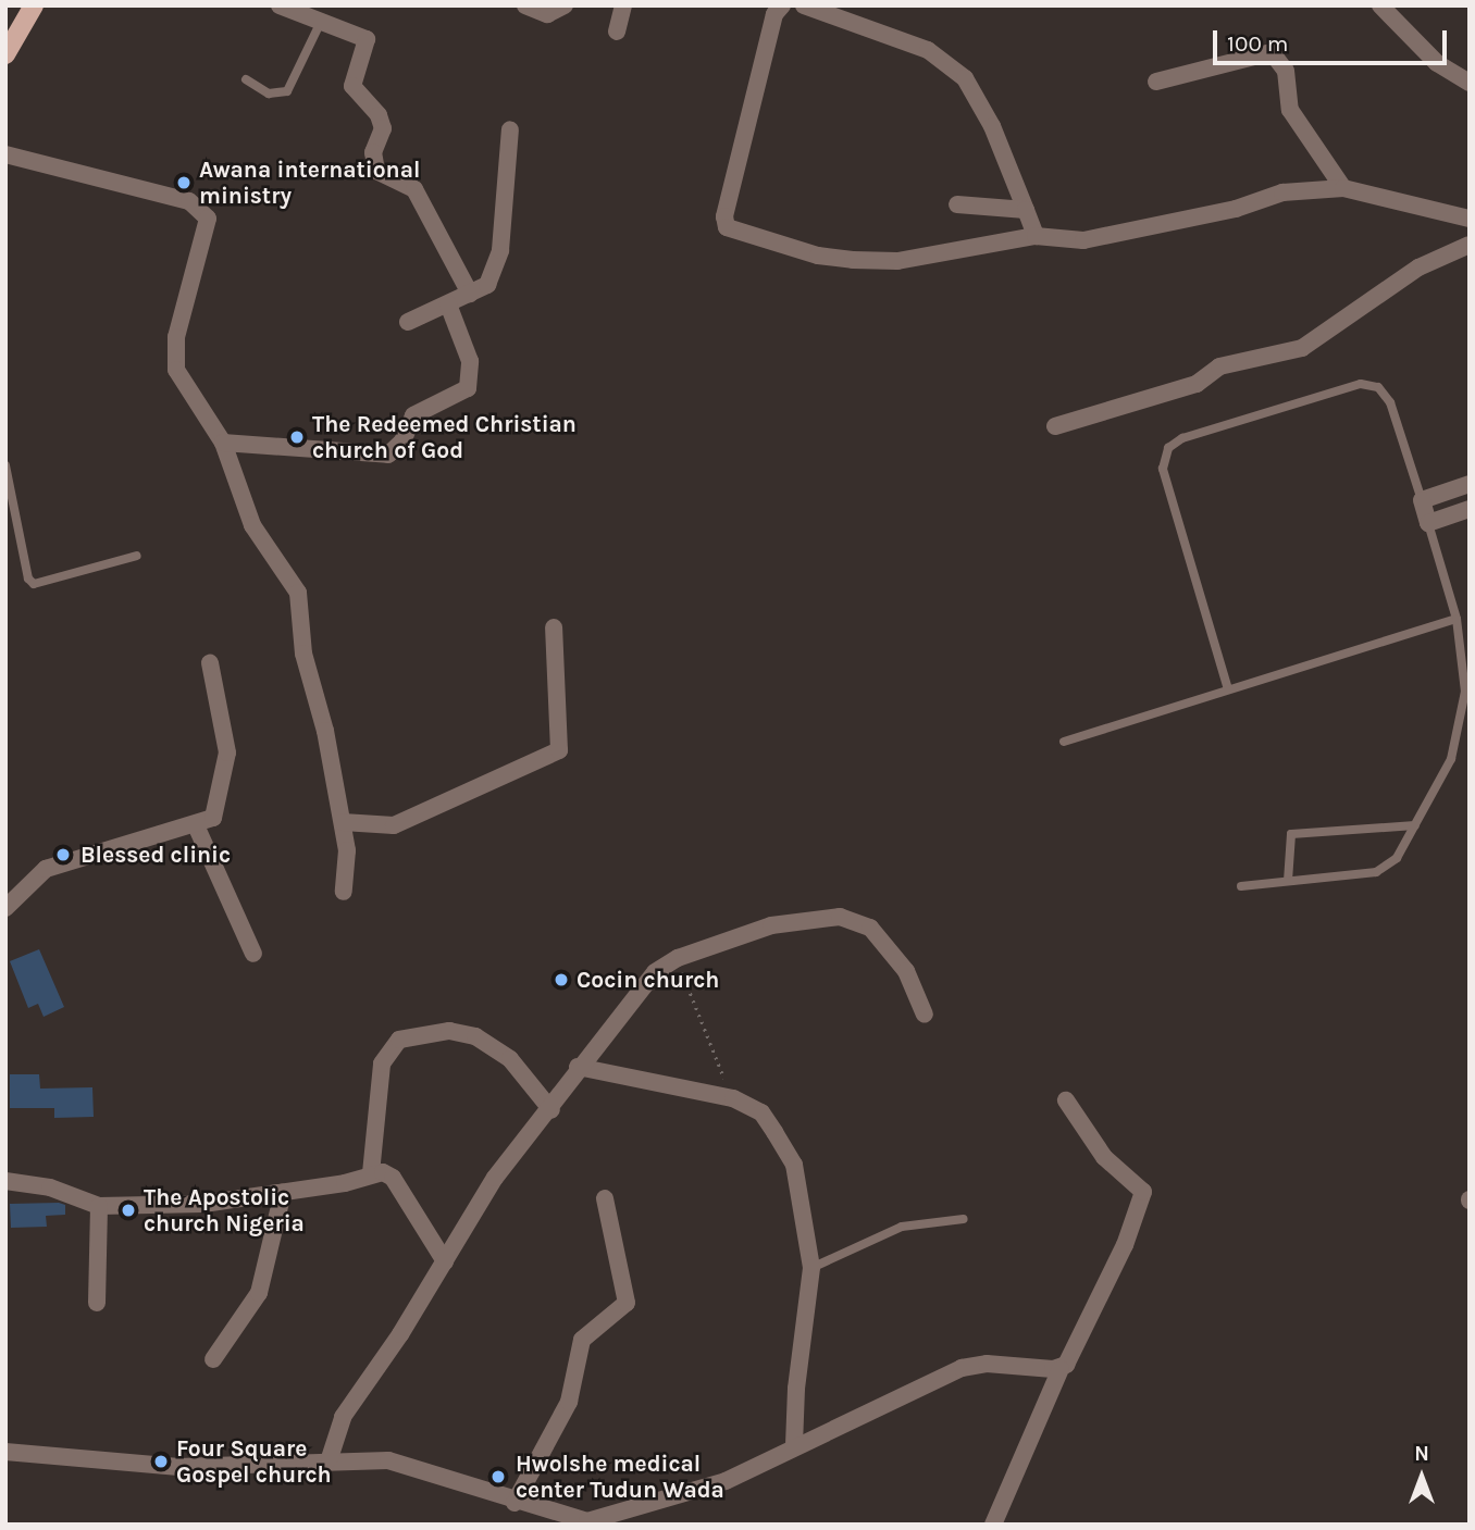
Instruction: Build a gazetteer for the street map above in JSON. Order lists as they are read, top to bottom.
{
  "places": [
    "Awana international ministry",
    "The Redeemed Christian church of God",
    "Blessed clinic",
    "Cocin church",
    "The Apostolic church Nigeria",
    "Four Square Gospel church",
    "Hwolshe medical center Tudun Wada"
  ],
  "scale_bar": "100 m",
  "north": "top"
}
